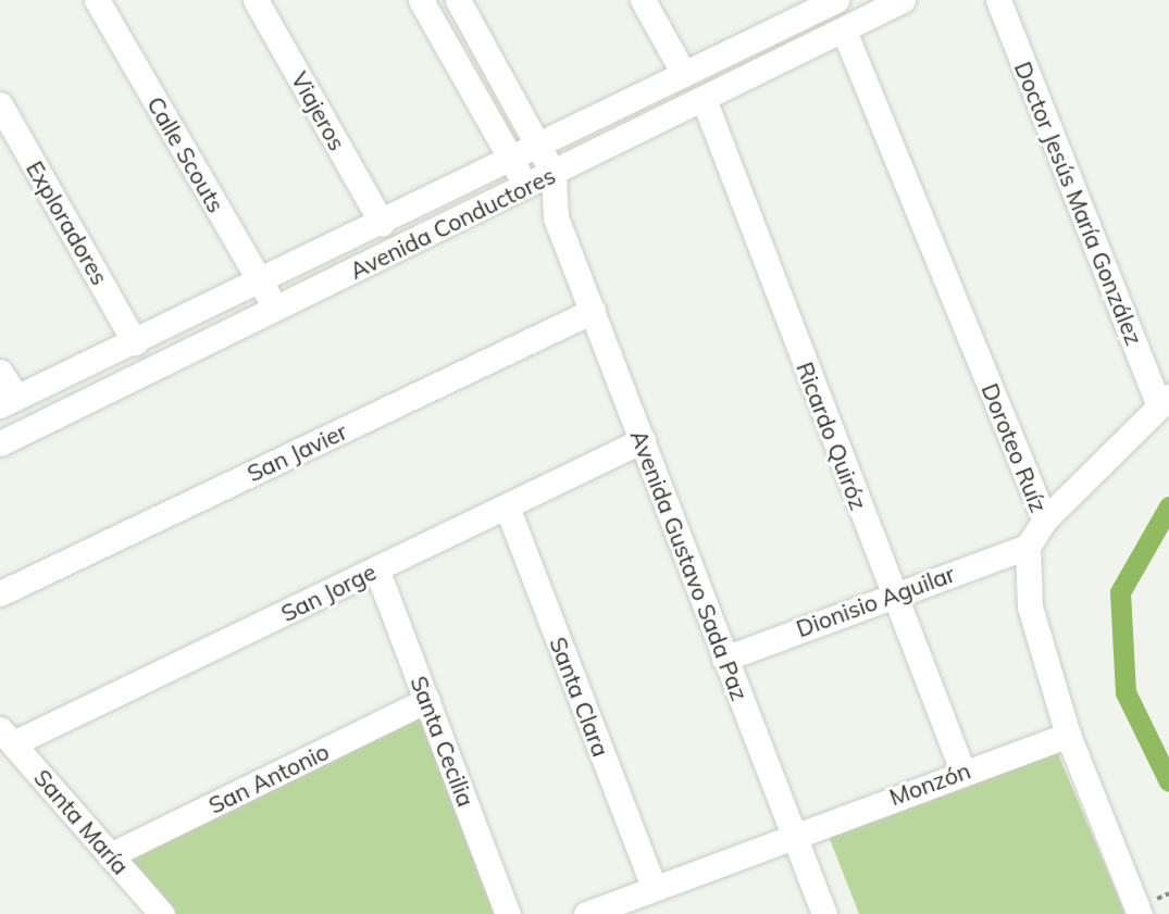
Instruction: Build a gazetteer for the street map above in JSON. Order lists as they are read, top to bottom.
{
  "streets": {
    "street": [
      "Viajeros",
      "Calle Scouts",
      "Doctor Jesús María González",
      "Exploradores",
      "Avenida Conductores",
      "Ricardo Quiróz",
      "Doroteo Ruíz",
      "San Javier",
      "Avenida Gustavo Sada Paz",
      "San Jorge",
      "Dionisio Aguilar",
      "Santa Clara",
      "Santa Cecilia",
      "San Antonio",
      "Monzón",
      "Santa María"
    ]
  },
  "crossings": [
    ["Viajeros", "Avenida Conductores"],
    ["Calle Scouts", "Avenida Conductores"],
    ["Exploradores", "Avenida Conductores"],
    ["Avenida Conductores", "Ricardo Quiróz"],
    ["Avenida Conductores", "Doroteo Ruíz"],
    ["Avenida Conductores", "Avenida Gustavo Sada Paz"],
    ["Ricardo Quiróz", "Dionisio Aguilar"],
    ["Ricardo Quiróz", "Monzón"],
    ["Doroteo Ruíz", "Dionisio Aguilar"],
    ["Doroteo Ruíz", "Monzón"],
    ["San Javier", "Avenida Gustavo Sada Paz"],
    ["Avenida Gustavo Sada Paz", "San Jorge"],
    ["Avenida Gustavo Sada Paz", "Dionisio Aguilar"],
    ["Avenida Gustavo Sada Paz", "Monzón"],
    ["San Jorge", "Santa Clara"],
    ["San Jorge", "Santa Cecilia"],
    ["San Jorge", "Santa María"],
    ["Santa Clara", "Monzón"],
    ["Santa Cecilia", "San Antonio"],
    ["San Antonio", "Santa María"]
  ]
}
